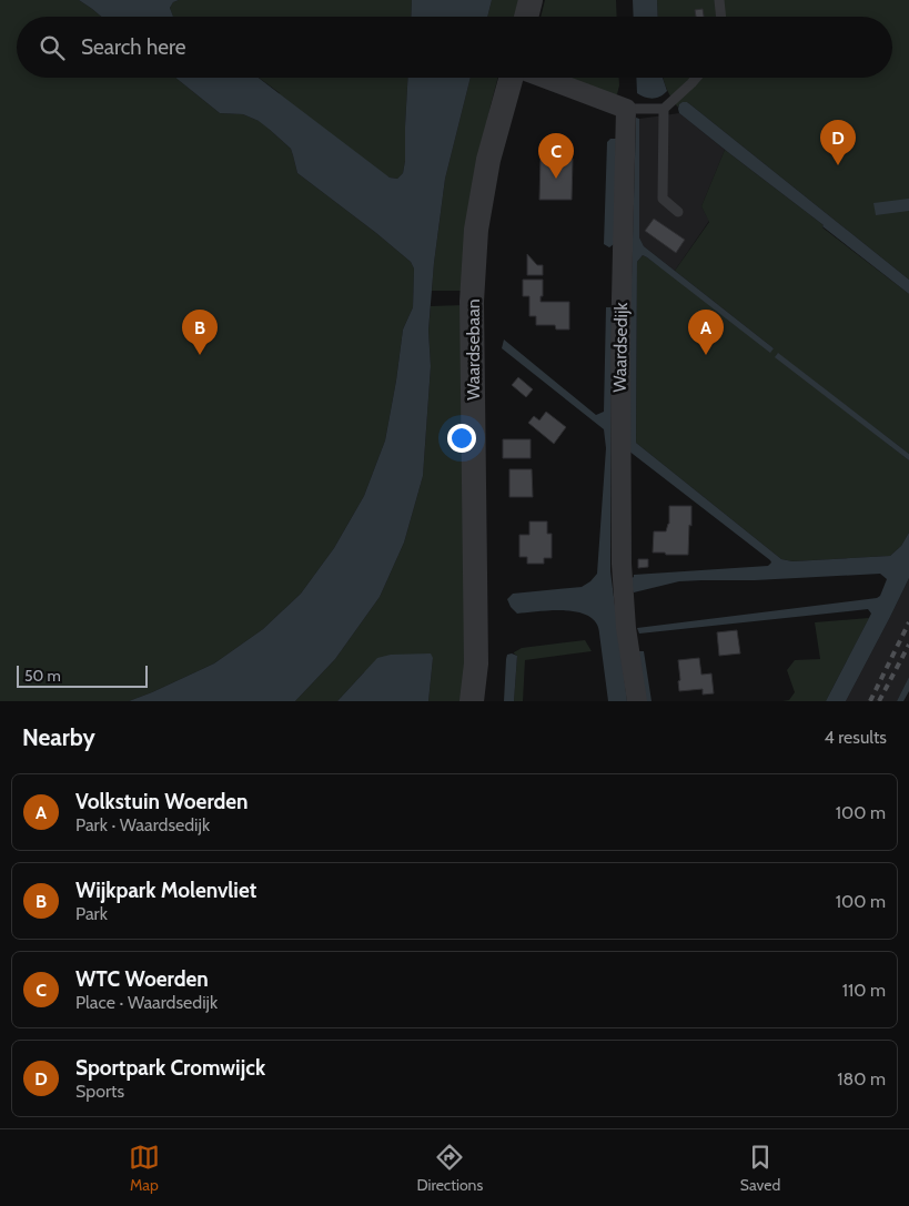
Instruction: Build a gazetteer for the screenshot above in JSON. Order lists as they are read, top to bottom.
{
  "streets": {
    "street": ["Waardsedijk", "Waardsebaan"]
  },
  "scale_bar": "50 m",
  "page": {
    "search": "Search here",
    "pins": [
      "D",
      "C",
      "A",
      "B"
    ],
    "scale": "50 m",
    "heading": ["Nearby", "4 results"],
    "list": [
      {
        "mark": "A",
        "name": "Volkstuin Woerden",
        "note": "Park · Waardsedijk",
        "value": "100 m"
      },
      {
        "mark": "B",
        "name": "Wijkpark Molenvliet",
        "note": "Park",
        "value": "100 m"
      },
      {
        "mark": "C",
        "name": "WTC Woerden",
        "note": "Place · Waardsedijk",
        "value": "110 m"
      },
      {
        "mark": "D",
        "name": "Sportpark Cromwijck",
        "note": "Sports",
        "value": "180 m"
      }
    ],
    "nav": ["Map", "Directions", "Saved"]
  }
}
